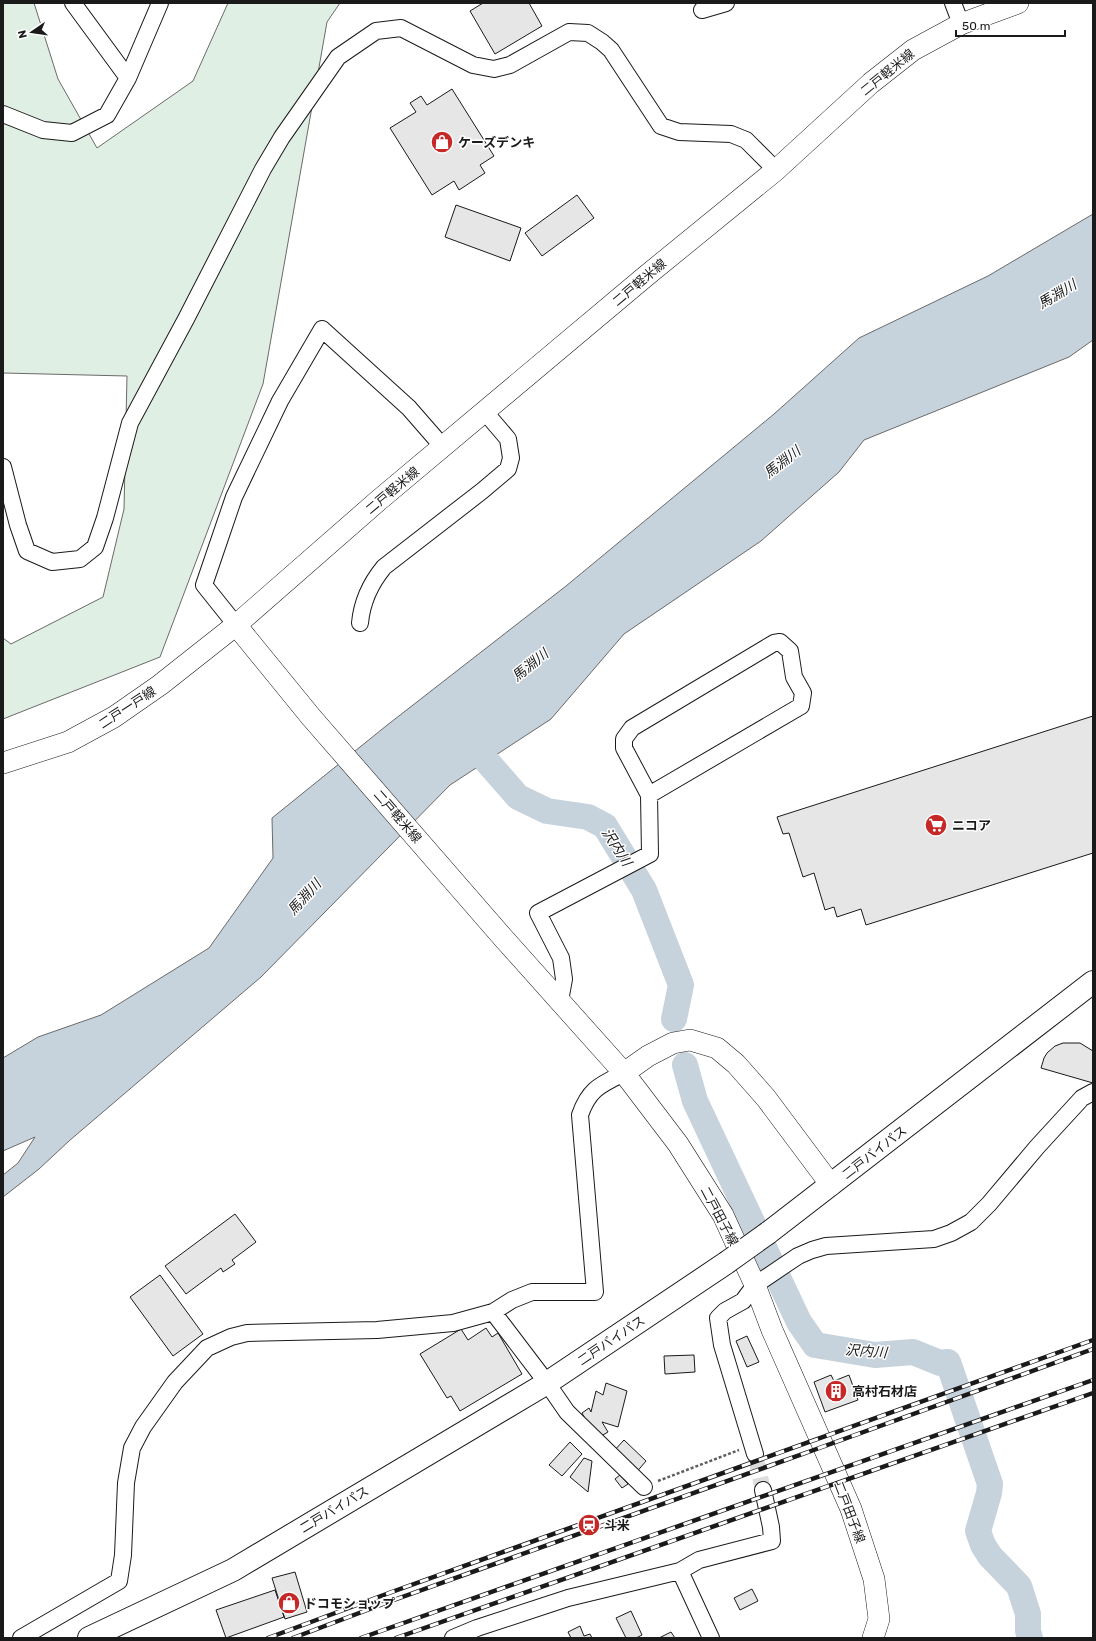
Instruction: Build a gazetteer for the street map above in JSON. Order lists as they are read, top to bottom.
{
  "streets": {
    "highway": ["二戸バイパス"],
    "main road": ["二戸軽米線", "二戸一戸線", "二戸田子線"]
  },
  "crossings": [
    ["二戸軽米線", "二戸一戸線"],
    ["二戸軽米線", "二戸田子線"]
  ],
  "water": ["馬淵川", "沢内川"],
  "places": {
    "shop": ["ケーズデンキ", "ドコモショップ"],
    "supermarket": ["ニコア"],
    "building": ["高村石材店"],
    "station": ["斗米"]
  },
  "scale_bar": "50 m",
  "north": "left"
}
